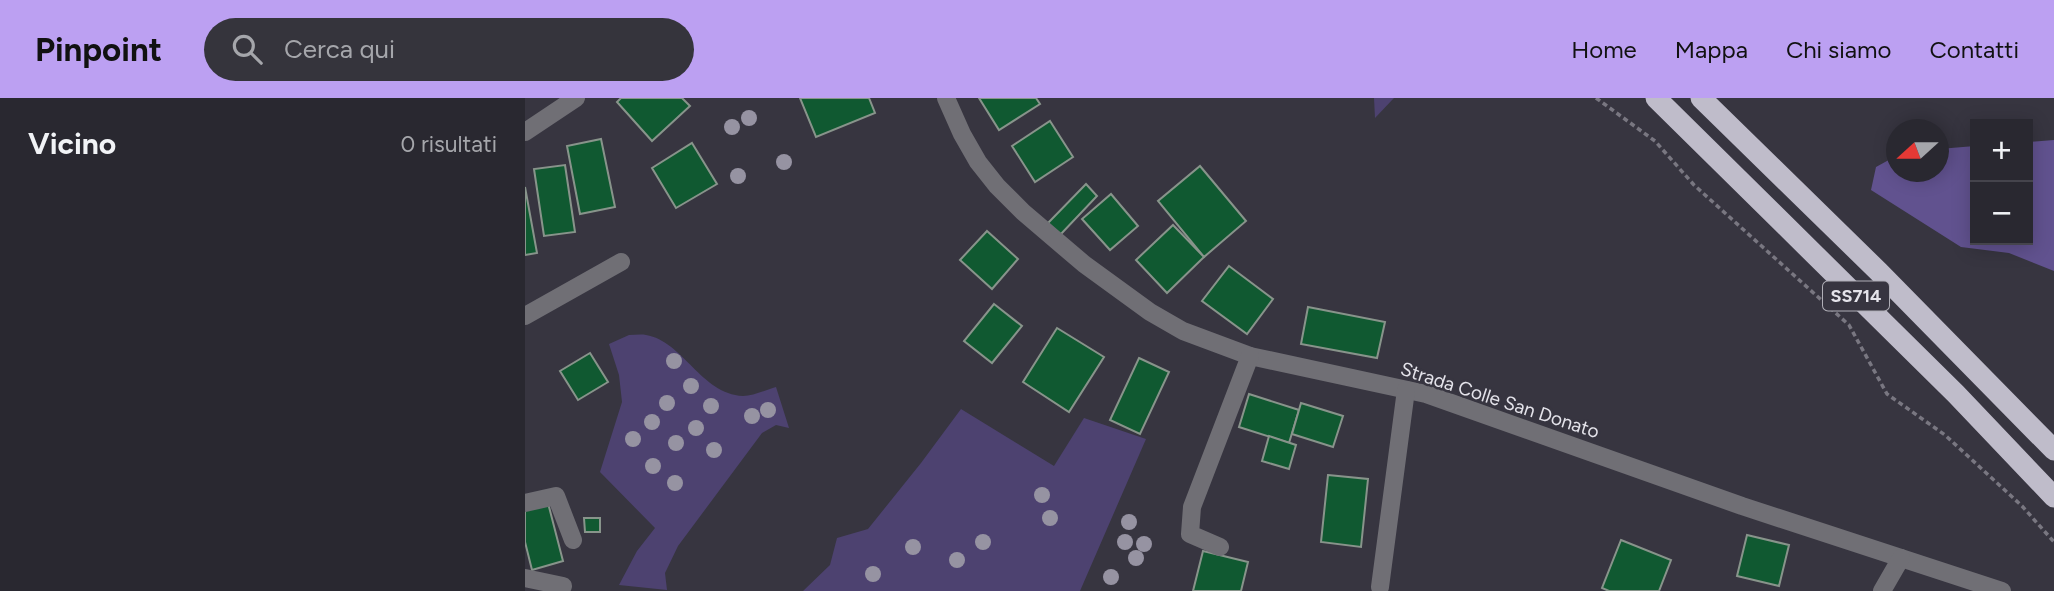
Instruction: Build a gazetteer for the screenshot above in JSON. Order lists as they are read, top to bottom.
{
  "streets": {
    "highway": ["SS714"],
    "street": ["Strada Colle San Donato"]
  },
  "north": "left",
  "page": {
    "header": "Pinpoint",
    "search": "Cerca qui",
    "nav": [
      "Home",
      "Mappa",
      "Chi siamo",
      "Contatti"
    ],
    "heading": ["Vicino", "0 risultati"],
    "map_buttons": ["+", "−"]
  }
}
